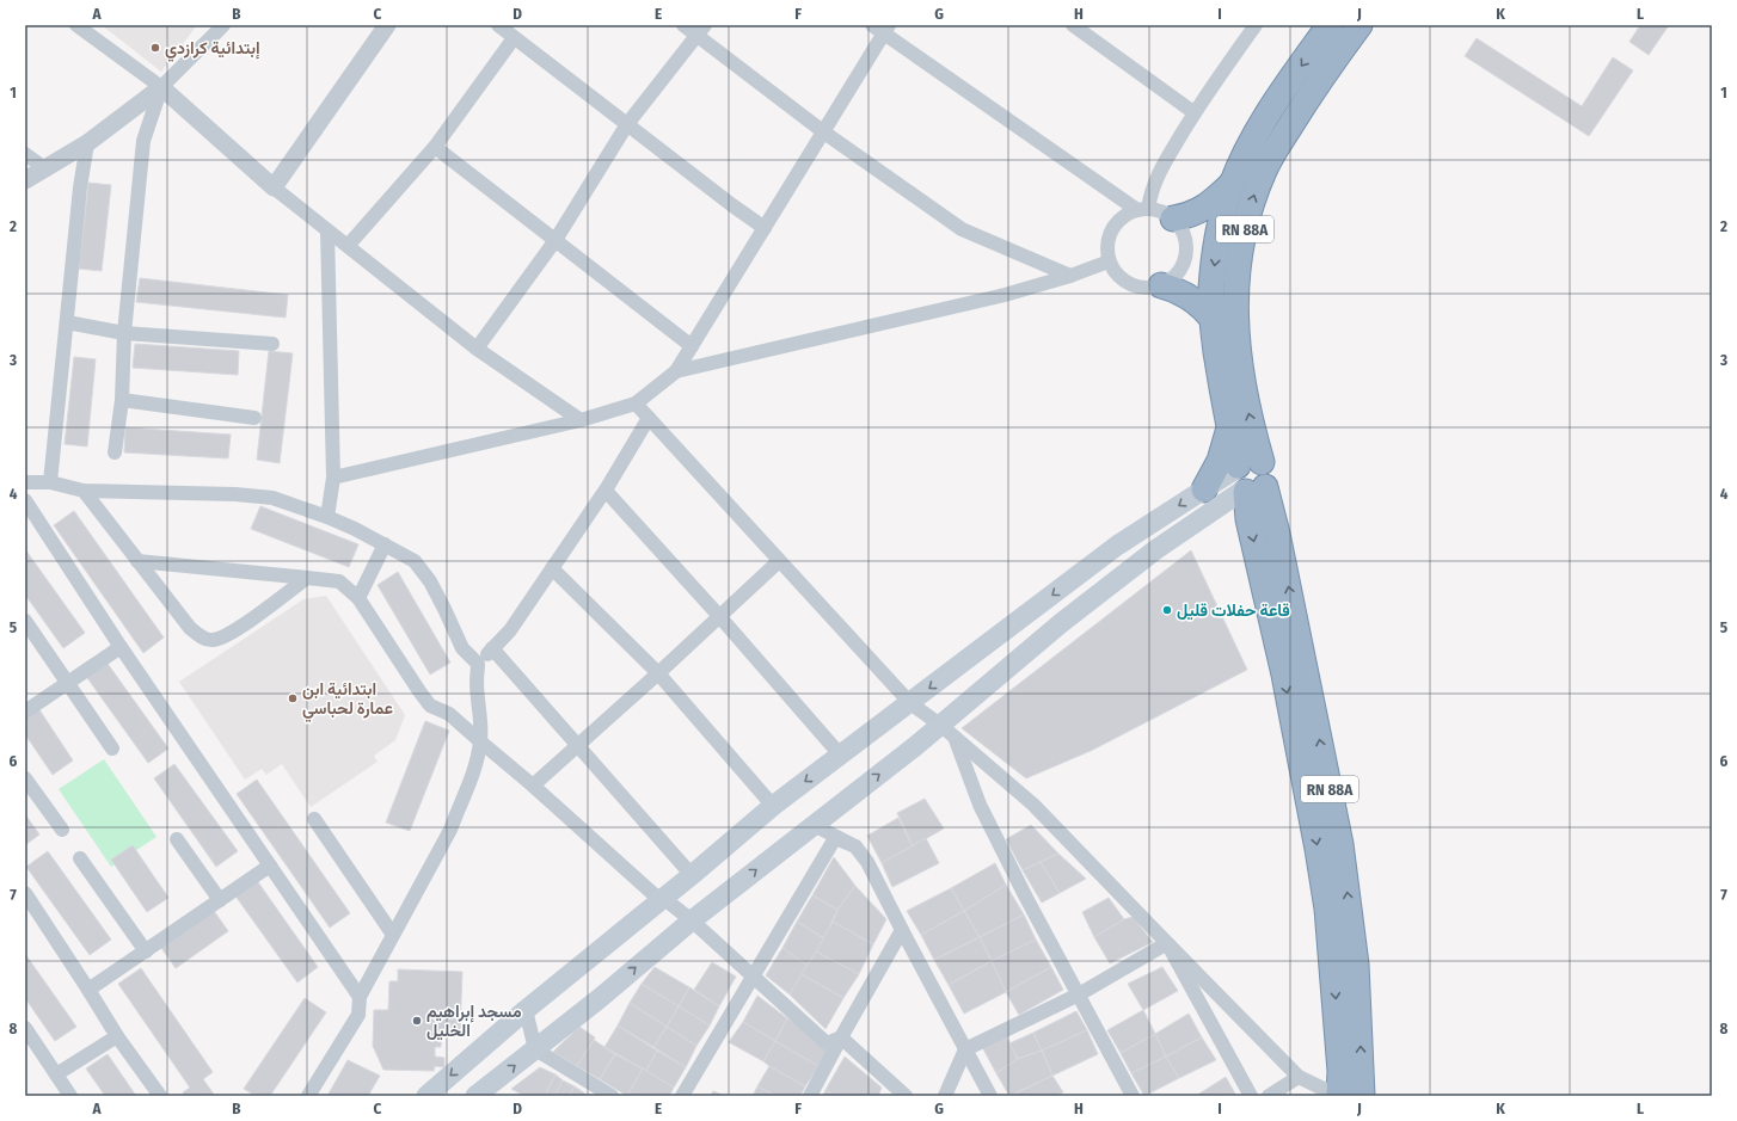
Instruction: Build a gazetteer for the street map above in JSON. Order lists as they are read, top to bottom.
{
  "streets": {
    "highway": ["RN 88A"]
  },
  "places": [
    "إبتدائية كرازدي",
    "قاعة حفلات قليل",
    "ابتدائية ابن عمارة لحباسي",
    "مسجد إبراهيم الخليل"
  ],
  "grid": {
    "columns": [
      "A",
      "B",
      "C",
      "D",
      "E",
      "F",
      "G",
      "H",
      "I",
      "J",
      "K",
      "L"
    ],
    "rows": [
      "1",
      "2",
      "3",
      "4",
      "5",
      "6",
      "7",
      "8"
    ]
  }
}
